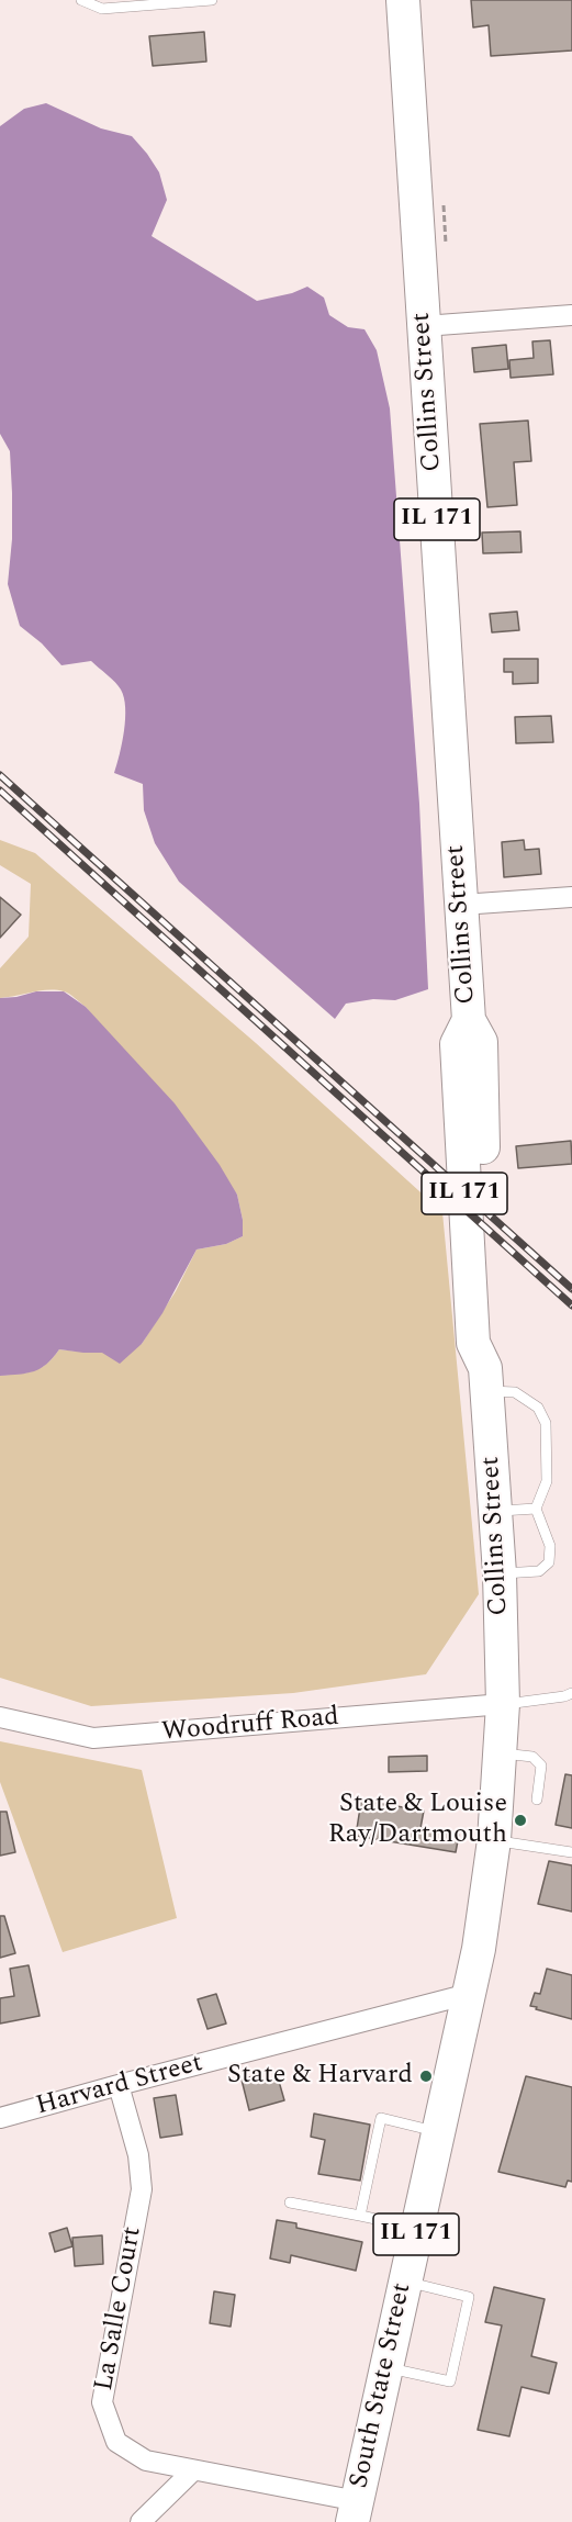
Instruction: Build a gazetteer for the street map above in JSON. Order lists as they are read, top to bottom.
{
  "streets": {
    "main road": ["Collins Street", "IL 171", "South State Street"],
    "street": ["Woodruff Road", "Harvard Street", "La Salle Court"]
  },
  "crossings": [
    ["Collins Street", "Woodruff Road"],
    ["Collins Street", "South State Street"],
    ["Woodruff Road", "South State Street"],
    ["Harvard Street", "La Salle Court"],
    ["Harvard Street", "South State Street"],
    ["La Salle Court", "South State Street"]
  ],
  "places": ["State & Louise Ray/Dartmouth", "State & Harvard"]
}
